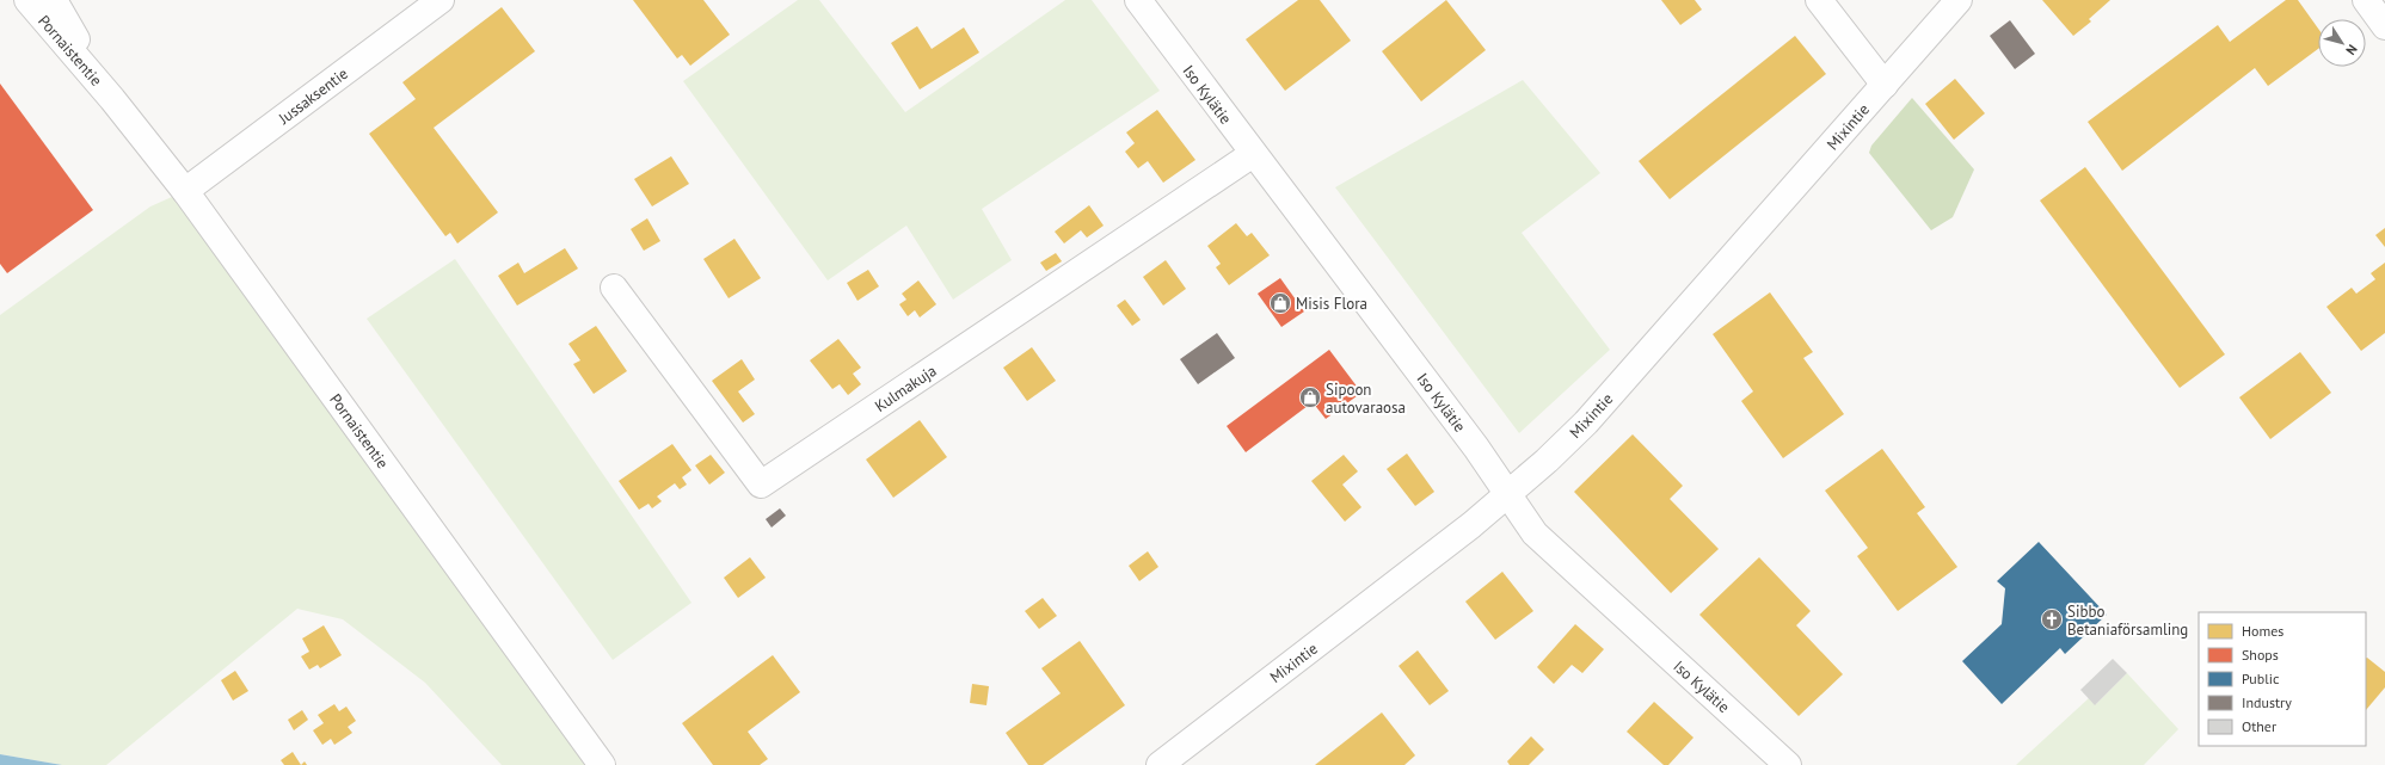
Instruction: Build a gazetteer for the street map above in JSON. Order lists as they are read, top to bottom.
{
  "streets": {
    "street": [
      "Pornaistentie",
      "Iso Kylätie",
      "Jussaksentie",
      "Mixintie",
      "Kulmakuja"
    ]
  },
  "crossings": [
    ["Pornaistentie", "Jussaksentie"],
    ["Iso Kylätie", "Mixintie"],
    ["Iso Kylätie", "Kulmakuja"]
  ],
  "places": {
    "shop": ["Misis Flora", "Sipoon autovaraosa"],
    "church": ["Sibbo Betaniaförsamling"]
  },
  "legend": [
    "Homes",
    "Shops",
    "Public",
    "Industry",
    "Other"
  ],
  "north": "bottom right"
}
